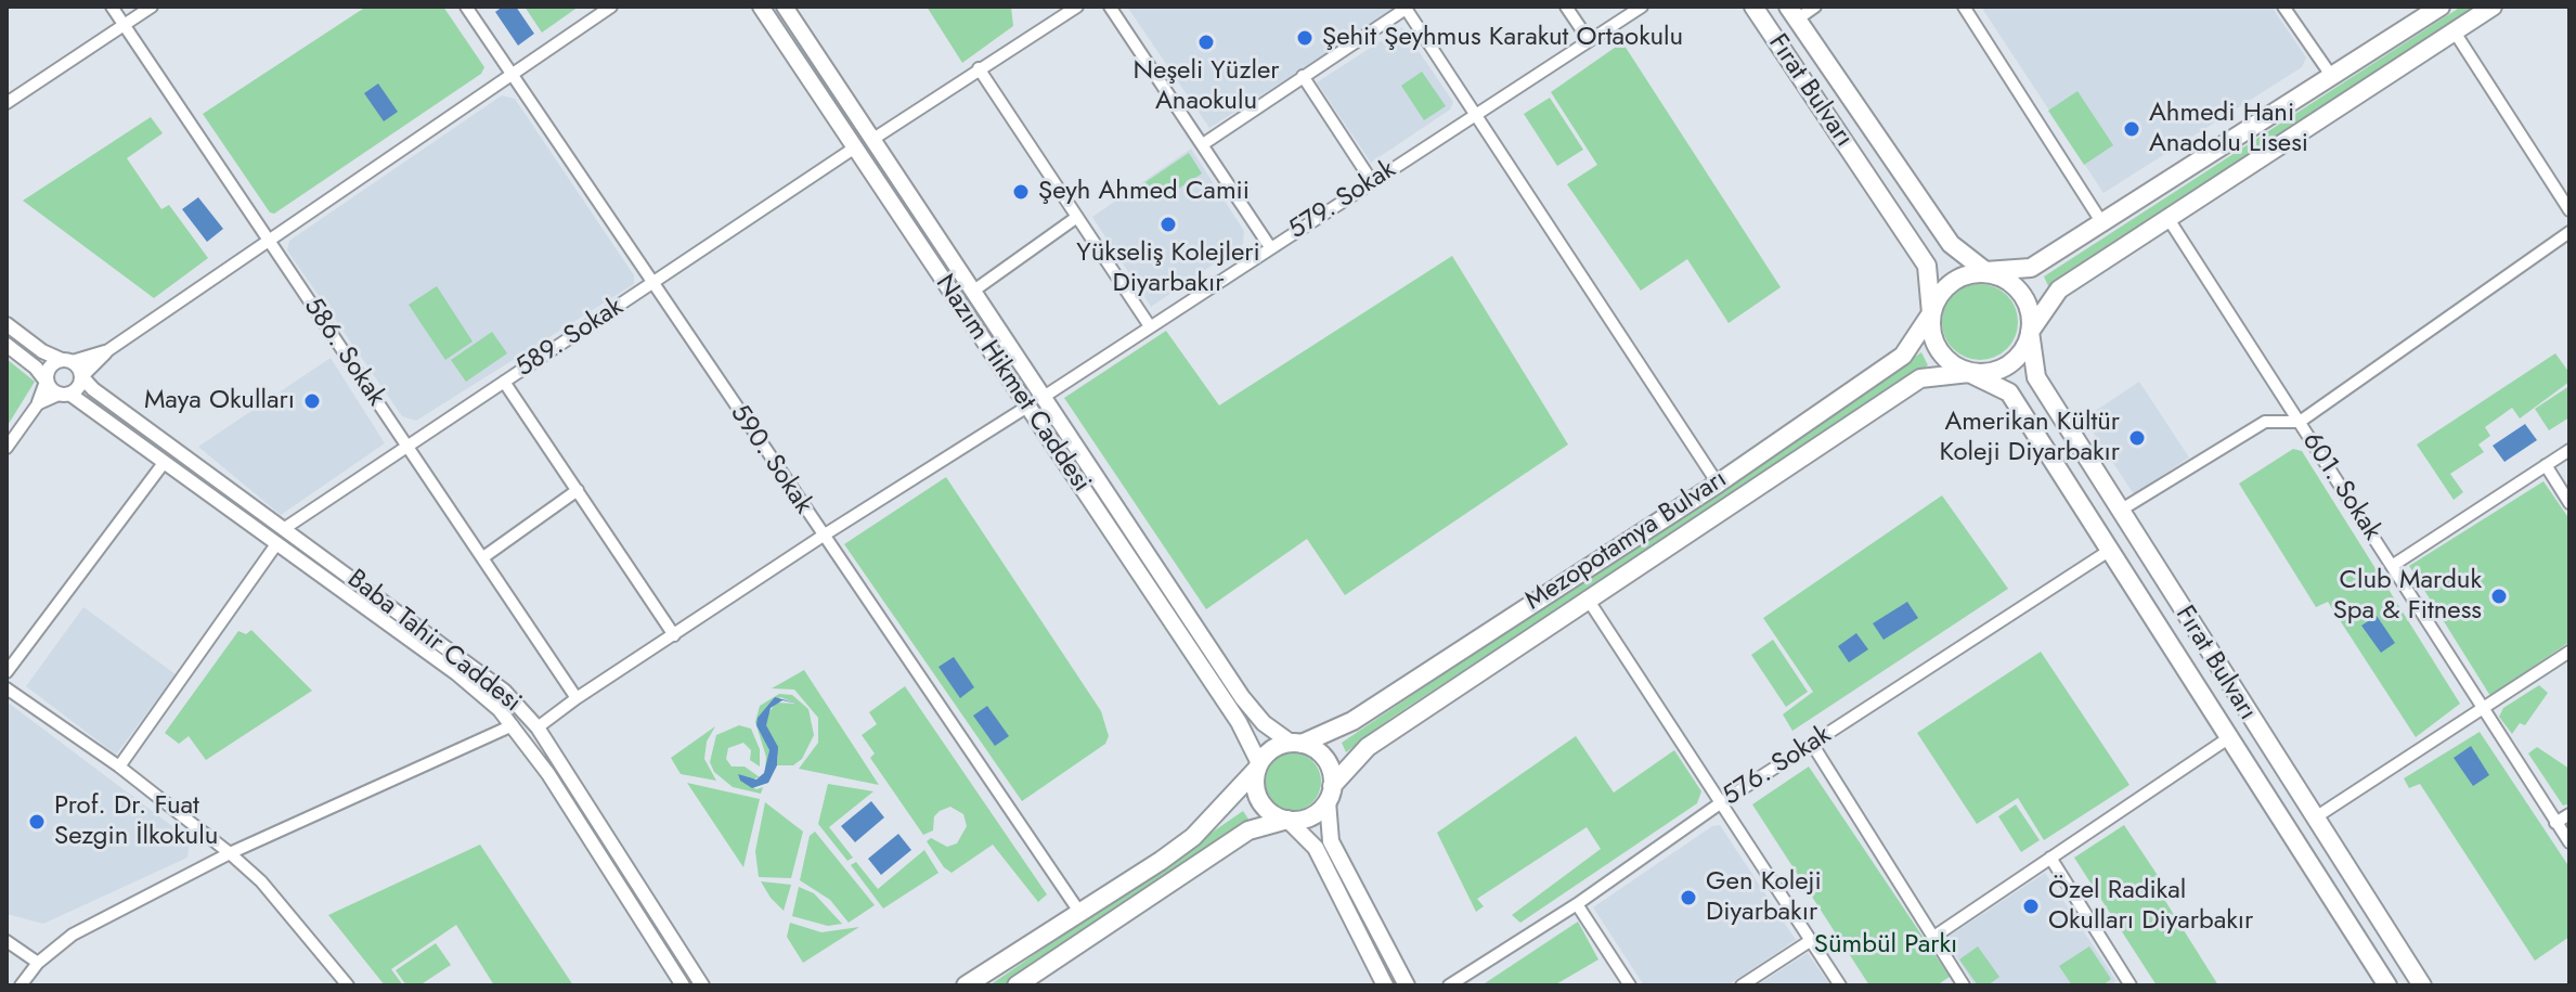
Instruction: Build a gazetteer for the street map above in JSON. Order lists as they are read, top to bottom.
{
  "streets": {
    "main road": ["Fırat Bulvarı", "Nazım Hikmet Caddesi", "Mezopotamya Bulvarı"],
    "street": [
      "579. Sokak",
      "589. Sokak",
      "586. Sokak",
      "590. Sokak",
      "601. Sokak",
      "Baba Tahir Caddesi",
      "576. Sokak"
    ]
  },
  "crossings": [
    ["Fırat Bulvarı", "Mezopotamya Bulvarı"],
    ["Fırat Bulvarı", "576. Sokak"],
    ["579. Sokak", "Nazım Hikmet Caddesi"],
    ["589. Sokak", "586. Sokak"],
    ["589. Sokak", "Nazım Hikmet Caddesi"],
    ["589. Sokak", "590. Sokak"],
    ["589. Sokak", "Baba Tahir Caddesi"],
    ["Nazım Hikmet Caddesi", "Mezopotamya Bulvarı"]
  ],
  "parks": ["Sümbül Parkı"],
  "places": [
    "Şehit Şeyhmus Karakut Ortaokulu",
    "Neşeli Yüzler Anaokulu",
    "Ahmedi Hani Anadolu Lisesi",
    "Şeyh Ahmed Camii",
    "Yükseliş Kolejleri Diyarbakır",
    "Maya Okulları",
    "Amerikan Kültür Koleji Diyarbakır",
    "Club Marduk Spa & Fitness",
    "Prof. Dr. Fuat Sezgin İlkokulu",
    "Gen Koleji Diyarbakır",
    "Özel Radikal Okulları Diyarbakır"
  ]
}
